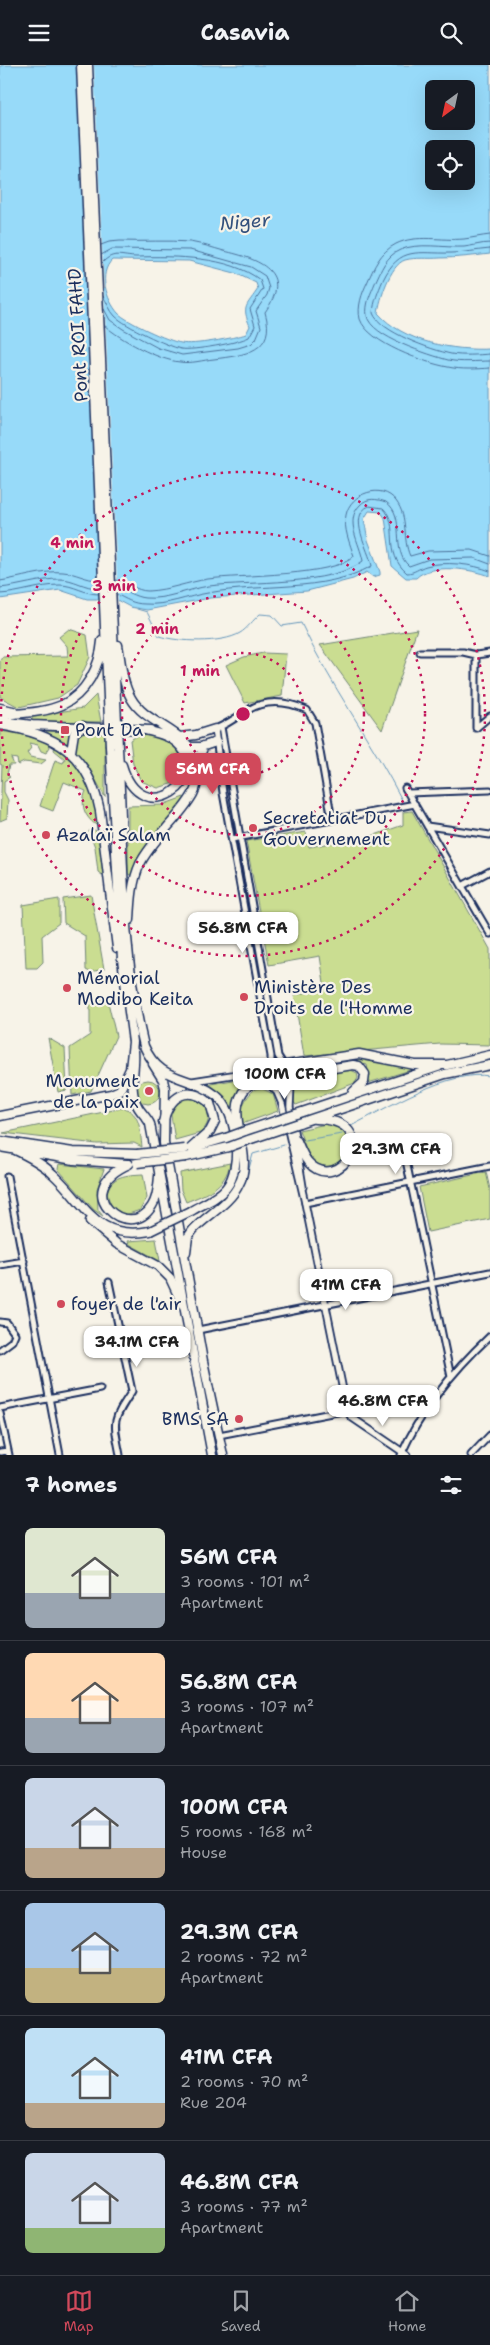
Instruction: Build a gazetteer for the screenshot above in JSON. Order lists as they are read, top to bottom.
{
  "streets": {
    "main road": ["Pont ROI FAHD"]
  },
  "water": ["Niger"],
  "places": {
    "transit": ["Pont Da"],
    "other": [
      "Secretatiat Du Gouvernement",
      "Azalaï Salam",
      "Mémorial Modibo Keita",
      "Ministère Des Droits de l'Homme",
      "Monument de la paix",
      "foyer de l'air",
      "BMS SA"
    ]
  },
  "north": "bottom left",
  "page": {
    "header": "Casavia",
    "price": [
      "56M CFA",
      "56.8M CFA",
      "100M CFA",
      "29.3M CFA",
      "41M CFA",
      "34.1M CFA",
      "46.8M CFA"
    ],
    "heading": "7 homes",
    "list": [
      {
        "name": "56M CFA",
        "note": "3 rooms · 101 m² · Apartment"
      },
      {
        "name": "56.8M CFA",
        "note": "3 rooms · 107 m² · Apartment"
      },
      {
        "name": "100M CFA",
        "note": "5 rooms · 168 m² · House"
      },
      {
        "name": "29.3M CFA",
        "note": "2 rooms · 72 m² · Apartment"
      },
      {
        "name": "41M CFA",
        "note": "2 rooms · 70 m² · Rue 204"
      },
      {
        "name": "46.8M CFA",
        "note": "3 rooms · 77 m² · Apartment"
      }
    ],
    "tabs": ["Map", "Saved", "Home"]
  },
  "rings": [
    "4 min",
    "3 min",
    "2 min",
    "1 min"
  ]
}
